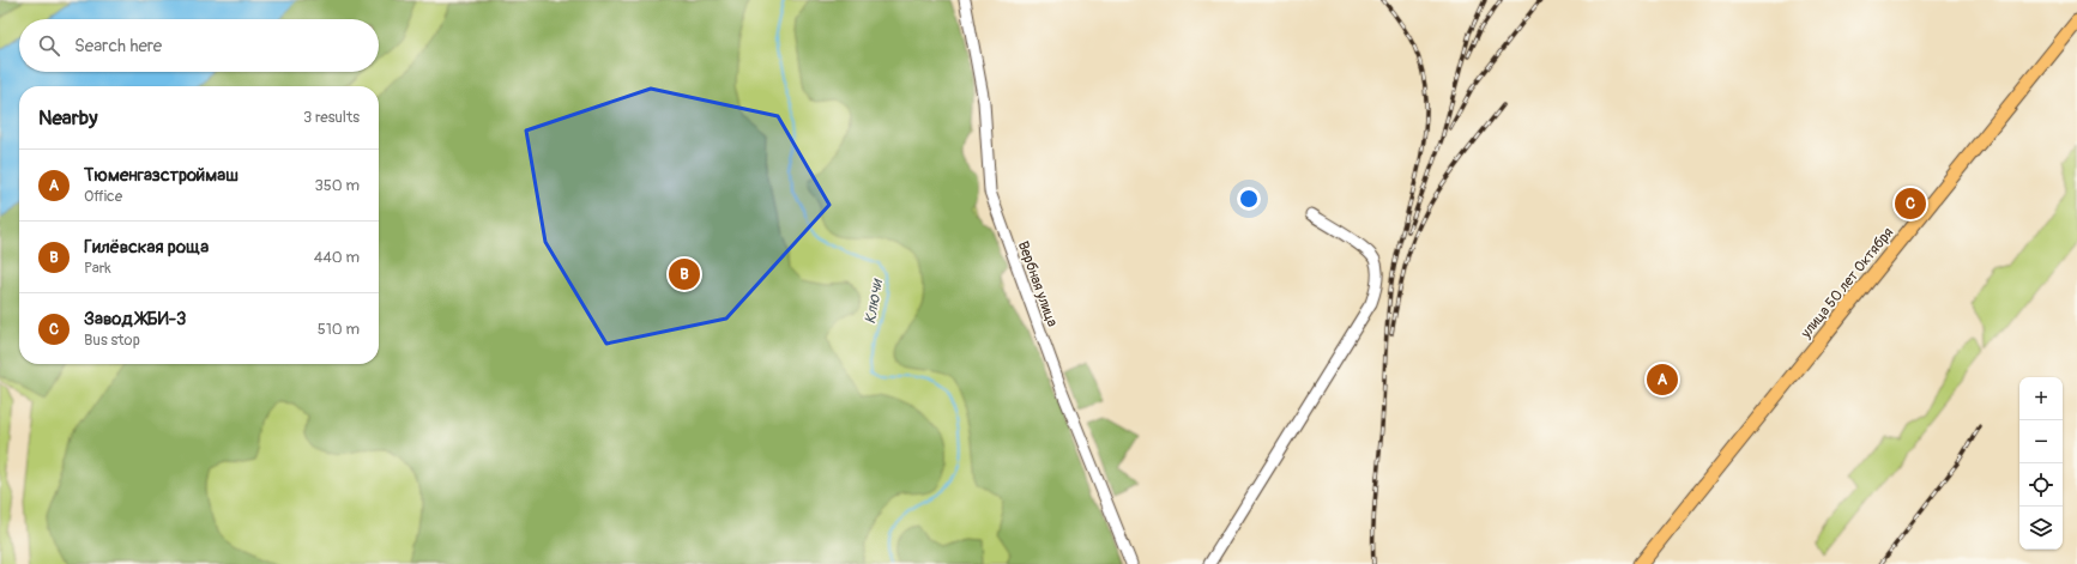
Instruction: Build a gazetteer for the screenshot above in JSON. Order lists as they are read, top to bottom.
{
  "streets": {
    "main road": ["улица 50 лет Октября"],
    "street": ["Вербная улица"]
  },
  "water": ["Ключи"],
  "page": {
    "search": "Search here",
    "heading": ["Nearby", "3 results"],
    "list": [
      {
        "mark": "A",
        "name": "Тюменгазстроймаш",
        "note": "Office",
        "value": "350 m"
      },
      {
        "mark": "B",
        "name": "Гилёвская роща",
        "note": "Park",
        "value": "440 m"
      },
      {
        "mark": "C",
        "name": "Завод ЖБИ-3",
        "note": "Bus stop",
        "value": "510 m"
      }
    ],
    "pins": ["C", "B", "A"],
    "map_buttons": ["+", "−"]
  }
}
